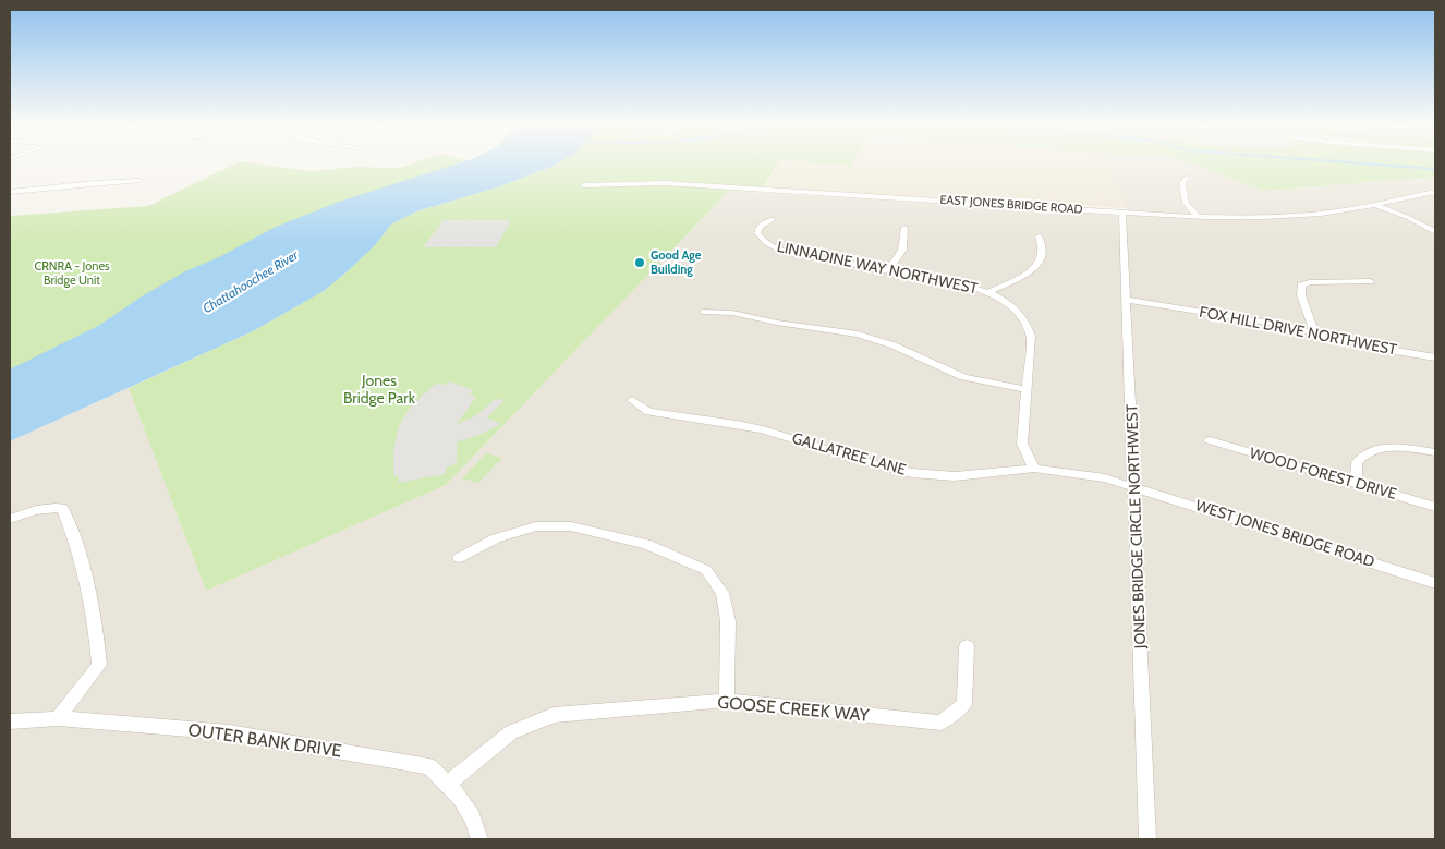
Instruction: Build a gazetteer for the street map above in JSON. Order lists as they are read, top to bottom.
{
  "streets": {
    "street": [
      "EAST JONES BRIDGE ROAD",
      "LINNADINE WAY NORTHWEST",
      "FOX HILL DRIVE NORTHWEST",
      "GALLATREE LANE",
      "WOOD FOREST DRIVE",
      "JONES BRIDGE CIRCLE NORTHWEST",
      "WEST JONES BRIDGE ROAD",
      "GOOSE CREEK WAY",
      "OUTER BANK DRIVE"
    ]
  },
  "crossings": [
    ["EAST JONES BRIDGE ROAD", "JONES BRIDGE CIRCLE NORTHWEST"],
    ["LINNADINE WAY NORTHWEST", "GALLATREE LANE"],
    ["FOX HILL DRIVE NORTHWEST", "JONES BRIDGE CIRCLE NORTHWEST"],
    ["GALLATREE LANE", "JONES BRIDGE CIRCLE NORTHWEST"],
    ["GALLATREE LANE", "WEST JONES BRIDGE ROAD"],
    ["JONES BRIDGE CIRCLE NORTHWEST", "WEST JONES BRIDGE ROAD"],
    ["GOOSE CREEK WAY", "OUTER BANK DRIVE"]
  ],
  "water": ["Chattahoochee River"],
  "parks": ["CRNRA - Jones Bridge Unit", "Jones Bridge Park"],
  "places": ["Good Age Building"]
}
